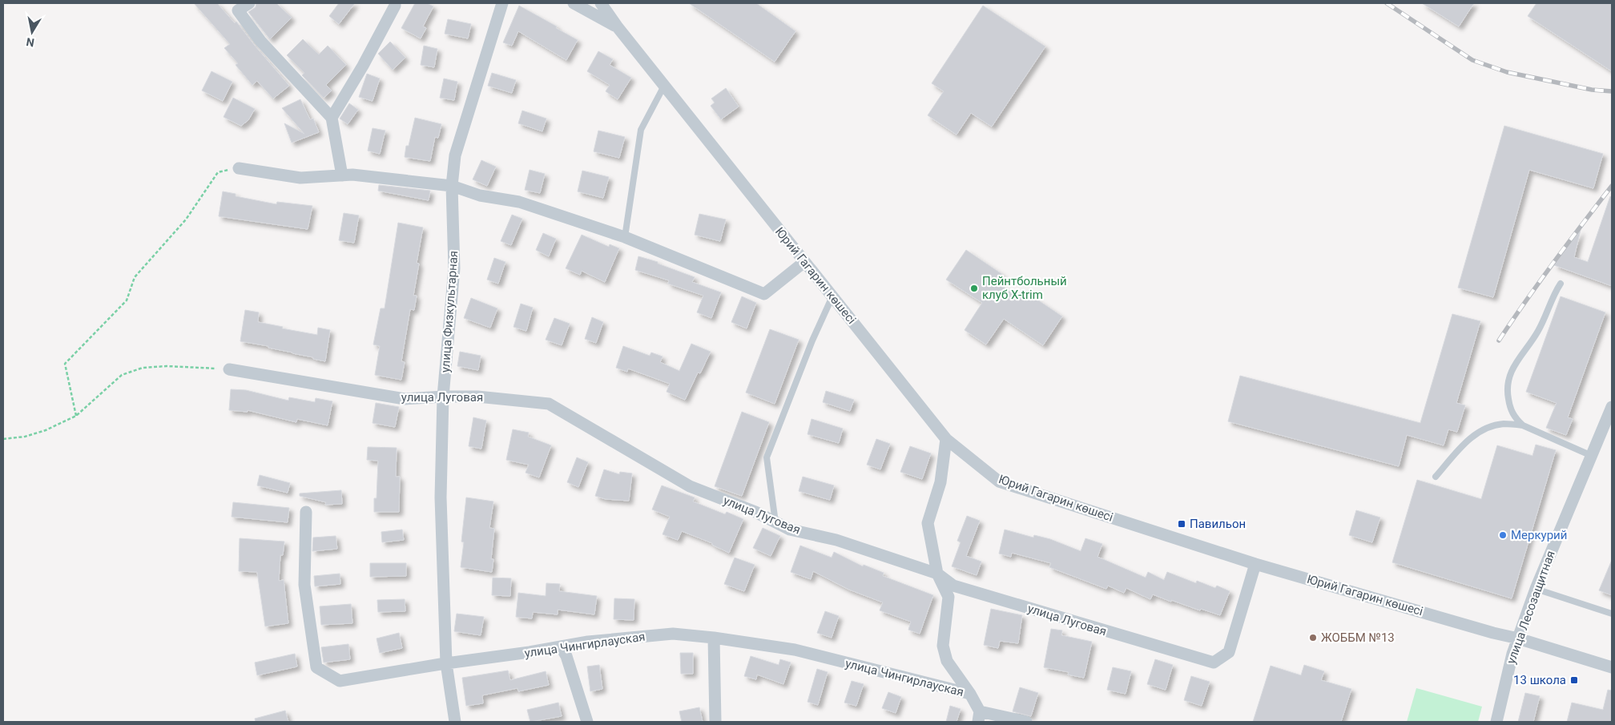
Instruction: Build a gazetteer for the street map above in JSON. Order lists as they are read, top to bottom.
{
  "streets": {
    "street": [
      "Юрий Гагарин көшесі",
      "улица Физкультарная",
      "улица Луговая",
      "улица Лесозащитная",
      "улица Чингирлауская"
    ]
  },
  "crossings": [
    ["Юрий Гагарин көшесі", "улица Луговая"],
    ["Юрий Гагарин көшесі", "улица Лесозащитная"],
    ["улица Физкультарная", "улица Луговая"],
    ["улица Физкультарная", "улица Чингирлауская"]
  ],
  "places": {
    "other": ["Пейнтбольный клуб X-trim", "Меркурий", "ЖОББМ №13"],
    "transit": ["Павильон", "13 школа"]
  },
  "north": "bottom"
}
